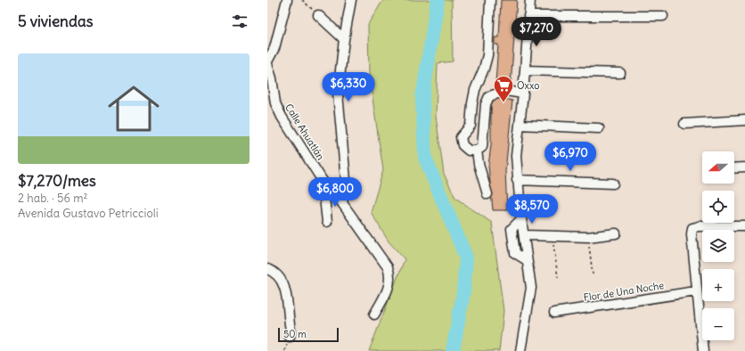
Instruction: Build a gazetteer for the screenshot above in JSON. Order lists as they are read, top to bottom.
{
  "streets": {
    "street": ["Calle Ahuatlán", "Flor de Una Noche"]
  },
  "places": {
    "supermarket": ["Oxxo"]
  },
  "scale_bar": "50 m",
  "north": "left",
  "page": {
    "heading": "5 viviendas",
    "price": [
      "$7,270",
      "$6,330",
      "$6,970",
      "$6,800",
      "$8,570"
    ],
    "list": [
      {
        "name": "$7,270/mes",
        "note": "2 hab. · 56 m² · Avenida Gustavo Petriccioli"
      }
    ],
    "map_buttons": ["+", "−"],
    "scale": "50 m"
  }
}
